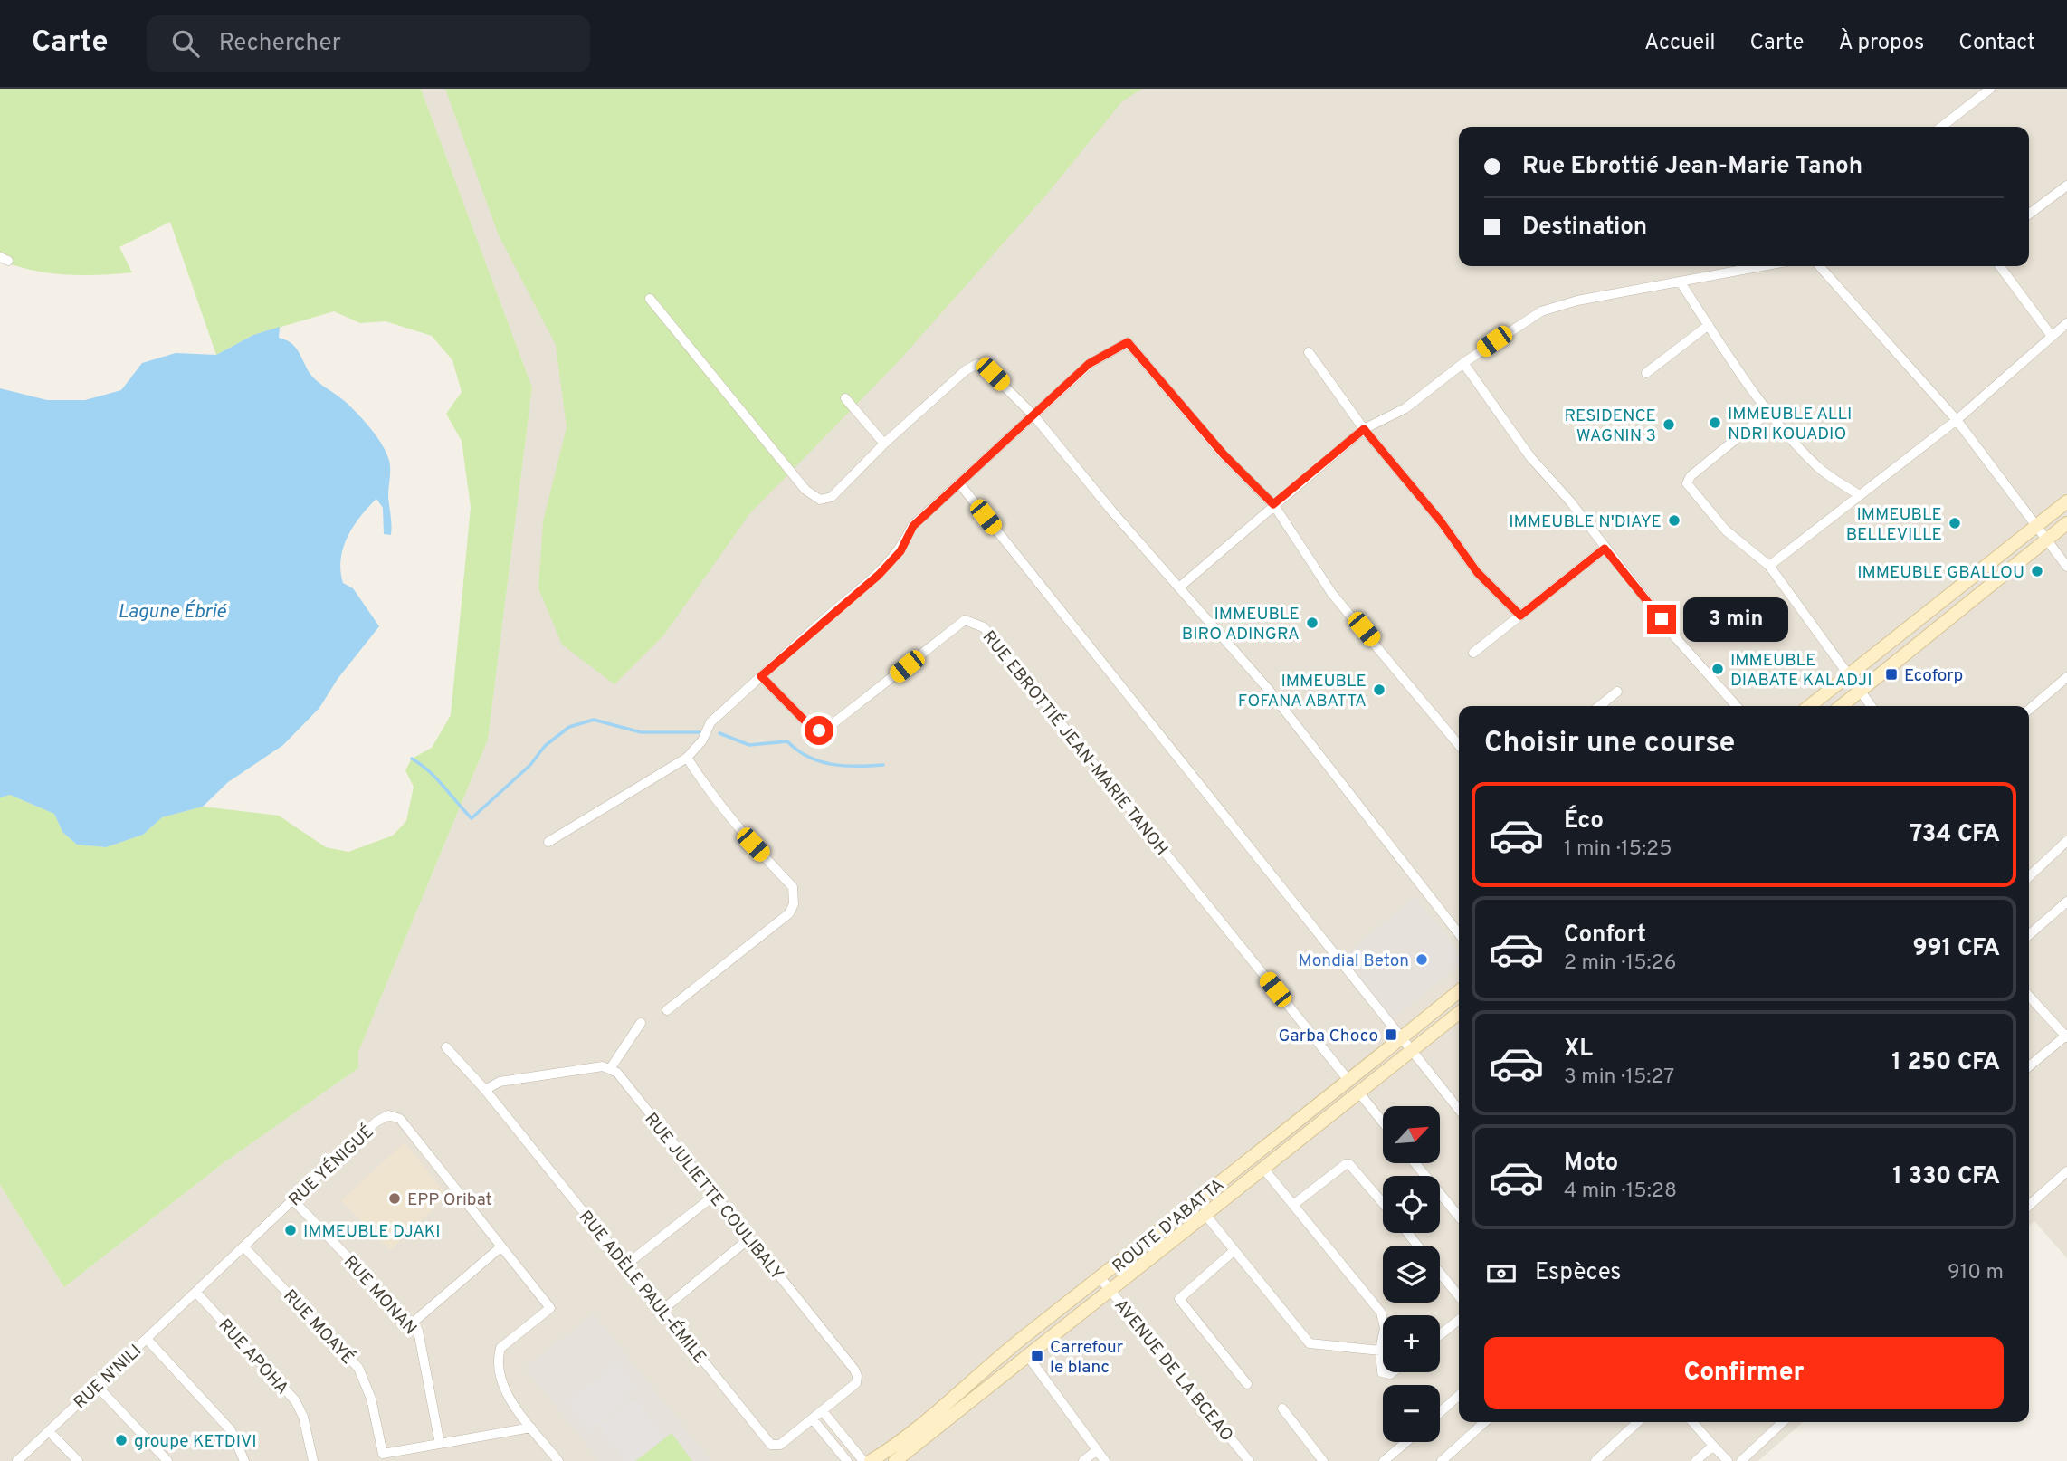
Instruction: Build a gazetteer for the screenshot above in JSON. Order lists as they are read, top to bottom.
{
  "streets": {
    "street": [
      "RUE EBROTTIÉ JEAN-MARIE TANOH",
      "RUE YÉNIGUÉ",
      "RUE JULIETTE COULIBALY",
      "ROUTE D'ABATTA",
      "RUE ADÈLE PAUL-ÉMILE",
      "RUE MONAN",
      "RUE MOAYÉ",
      "RUE APOHA",
      "AVENUE DE LA BCEAO",
      "RUE N'NILI"
    ]
  },
  "crossings": [
    ["RUE EBROTTIÉ JEAN-MARIE TANOH", "ROUTE D'ABATTA"],
    ["RUE YÉNIGUÉ", "RUE MONAN"],
    ["RUE YÉNIGUÉ", "RUE MOAYÉ"],
    ["RUE YÉNIGUÉ", "RUE APOHA"],
    ["RUE YÉNIGUÉ", "RUE N'NILI"],
    ["RUE JULIETTE COULIBALY", "RUE ADÈLE PAUL-ÉMILE"],
    ["ROUTE D'ABATTA", "AVENUE DE LA BCEAO"],
    ["RUE MONAN", "RUE MOAYÉ"],
    ["RUE APOHA", "RUE N'NILI"]
  ],
  "water": ["Lagune Ébrié"],
  "places": {
    "other": [
      "IMMEUBLE ALLI NDRI KOUADIO",
      "RESIDENCE WAGNIN 3",
      "IMMEUBLE N'DIAYE",
      "IMMEUBLE BELLEVILLE",
      "IMMEUBLE GBALLOU",
      "IMMEUBLE BIRO ADINGRA",
      "IMMEUBLE DIABATE KALADJI",
      "IMMEUBLE FOFANA ABATTA",
      "Mondial Beton",
      "EPP Oribat",
      "IMMEUBLE DJAKI",
      "groupe KETDIVI"
    ],
    "transit": ["Ecoforp", "Garba Choco", "Carrefour le blanc"]
  },
  "north": "top right",
  "page": {
    "header": "Carte",
    "search": "Rechercher",
    "nav": [
      "Accueil",
      "Carte",
      "À propos",
      "Contact"
    ],
    "banner": ["Rue Ebrottié Jean-Marie Tanoh", "Destination"],
    "bubble": "3 min",
    "heading": "Choisir une course",
    "list": [
      {
        "name": "Éco",
        "note": "1 min · 15:25",
        "value": "734 CFA"
      },
      {
        "name": "Confort",
        "note": "2 min · 15:26",
        "value": "991 CFA"
      },
      {
        "name": "XL",
        "note": "3 min · 15:27",
        "value": "1 250 CFA"
      },
      {
        "name": "Moto",
        "note": "4 min · 15:28",
        "value": "1 330 CFA"
      }
    ],
    "map_buttons": ["+", "−"],
    "pay": ["Espèces", "910 m"],
    "buttons": "Confirmer"
  }
}
